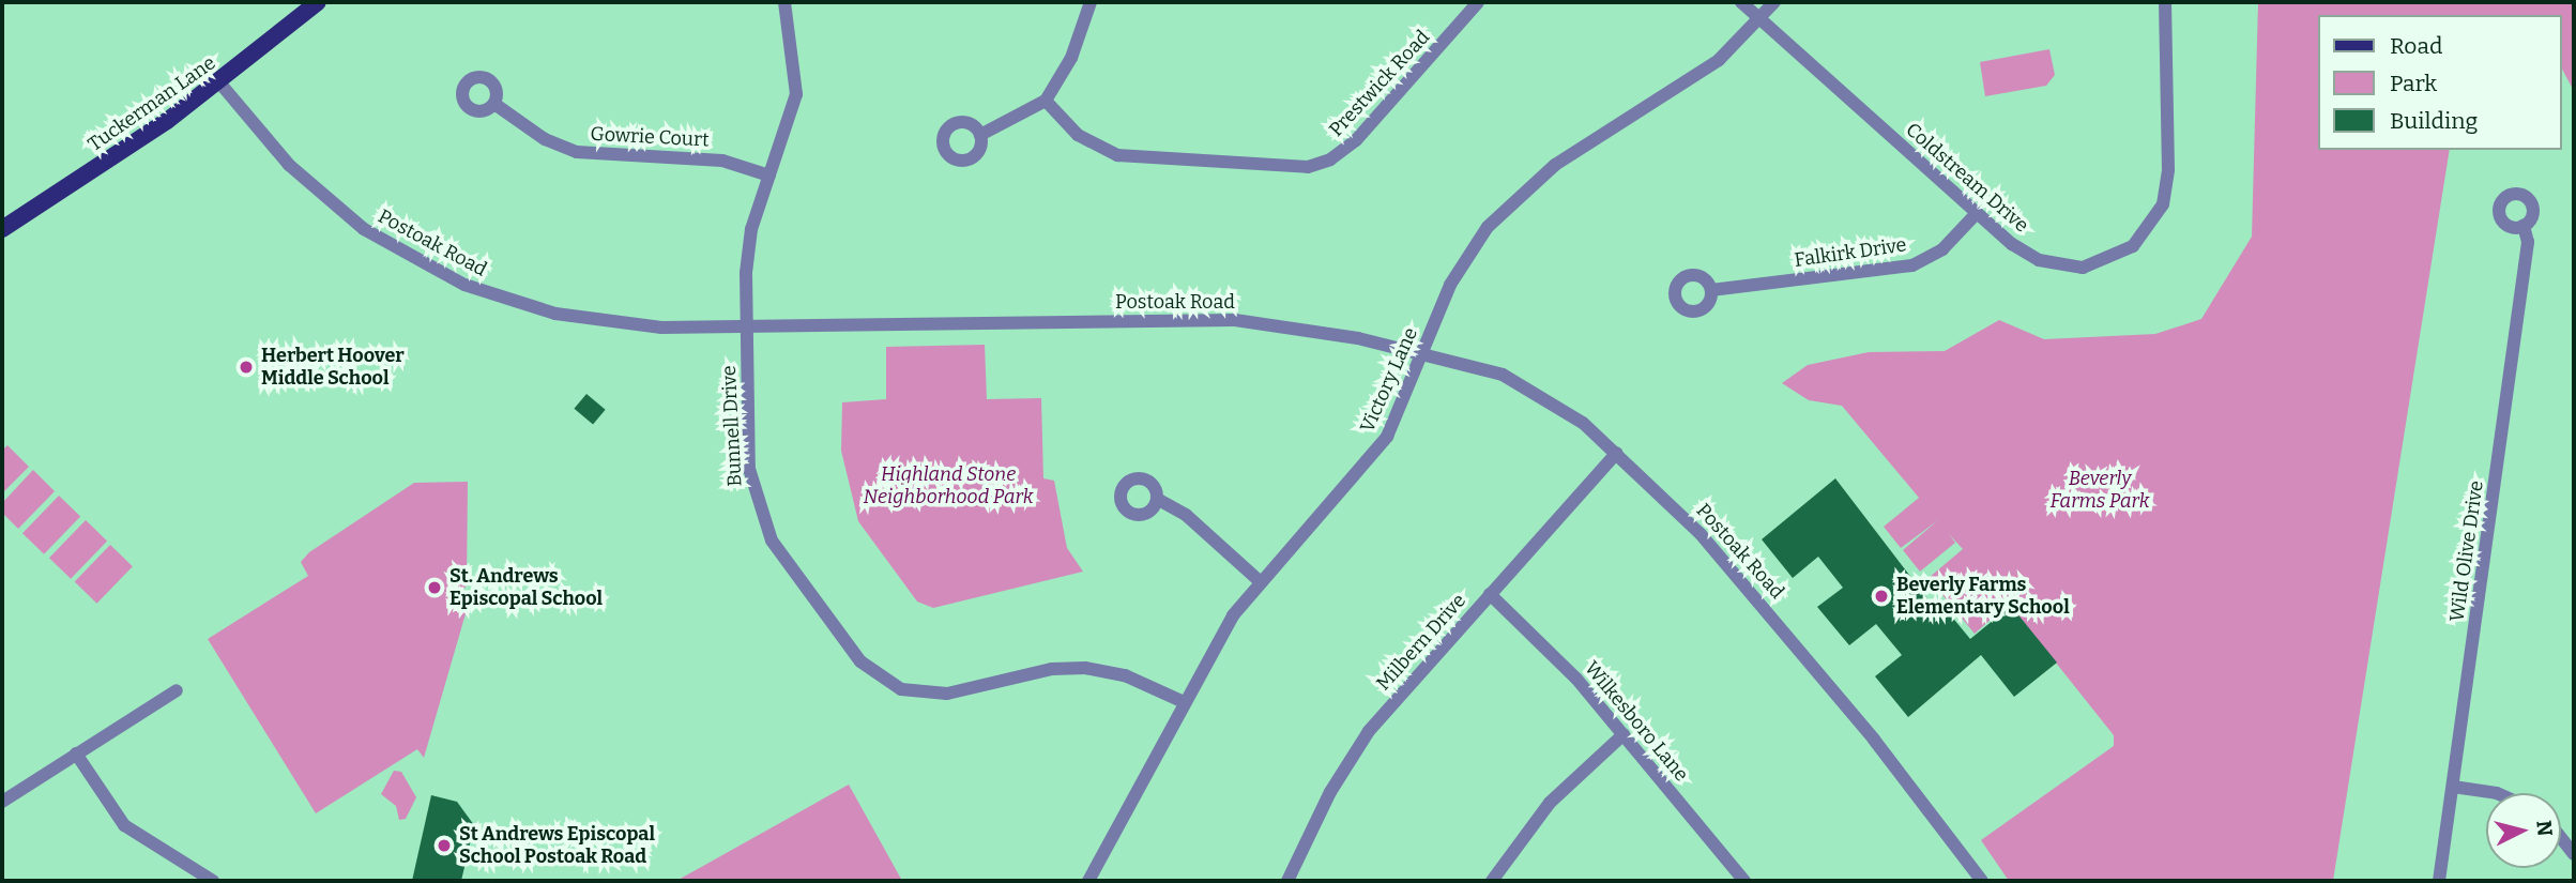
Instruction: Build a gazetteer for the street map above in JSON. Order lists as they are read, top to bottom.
{
  "streets": {
    "main road": ["Tuckerman Lane"],
    "street": [
      "Prestwick Road",
      "Gowrie Court",
      "Coldstream Drive",
      "Postoak Road",
      "Falkirk Drive",
      "Victory Lane",
      "Bunnell Drive",
      "Wild Olive Drive",
      "Milbern Drive",
      "Wilkesboro Lane"
    ]
  },
  "crossings": [
    ["Tuckerman Lane", "Postoak Road"],
    ["Gowrie Court", "Bunnell Drive"],
    ["Coldstream Drive", "Falkirk Drive"],
    ["Coldstream Drive", "Victory Lane"],
    ["Postoak Road", "Victory Lane"],
    ["Postoak Road", "Bunnell Drive"],
    ["Postoak Road", "Milbern Drive"],
    ["Victory Lane", "Bunnell Drive"],
    ["Milbern Drive", "Wilkesboro Lane"]
  ],
  "parks": ["Highland Stone Neighborhood Park", "Beverly Farms Park"],
  "places": [
    "Herbert Hoover Middle School",
    "St. Andrews Episcopal School",
    "Beverly Farms Elementary School",
    "St Andrews Episcopal School Postoak Road"
  ],
  "legend": ["Road", "Park", "Building"],
  "north": "right"
}
